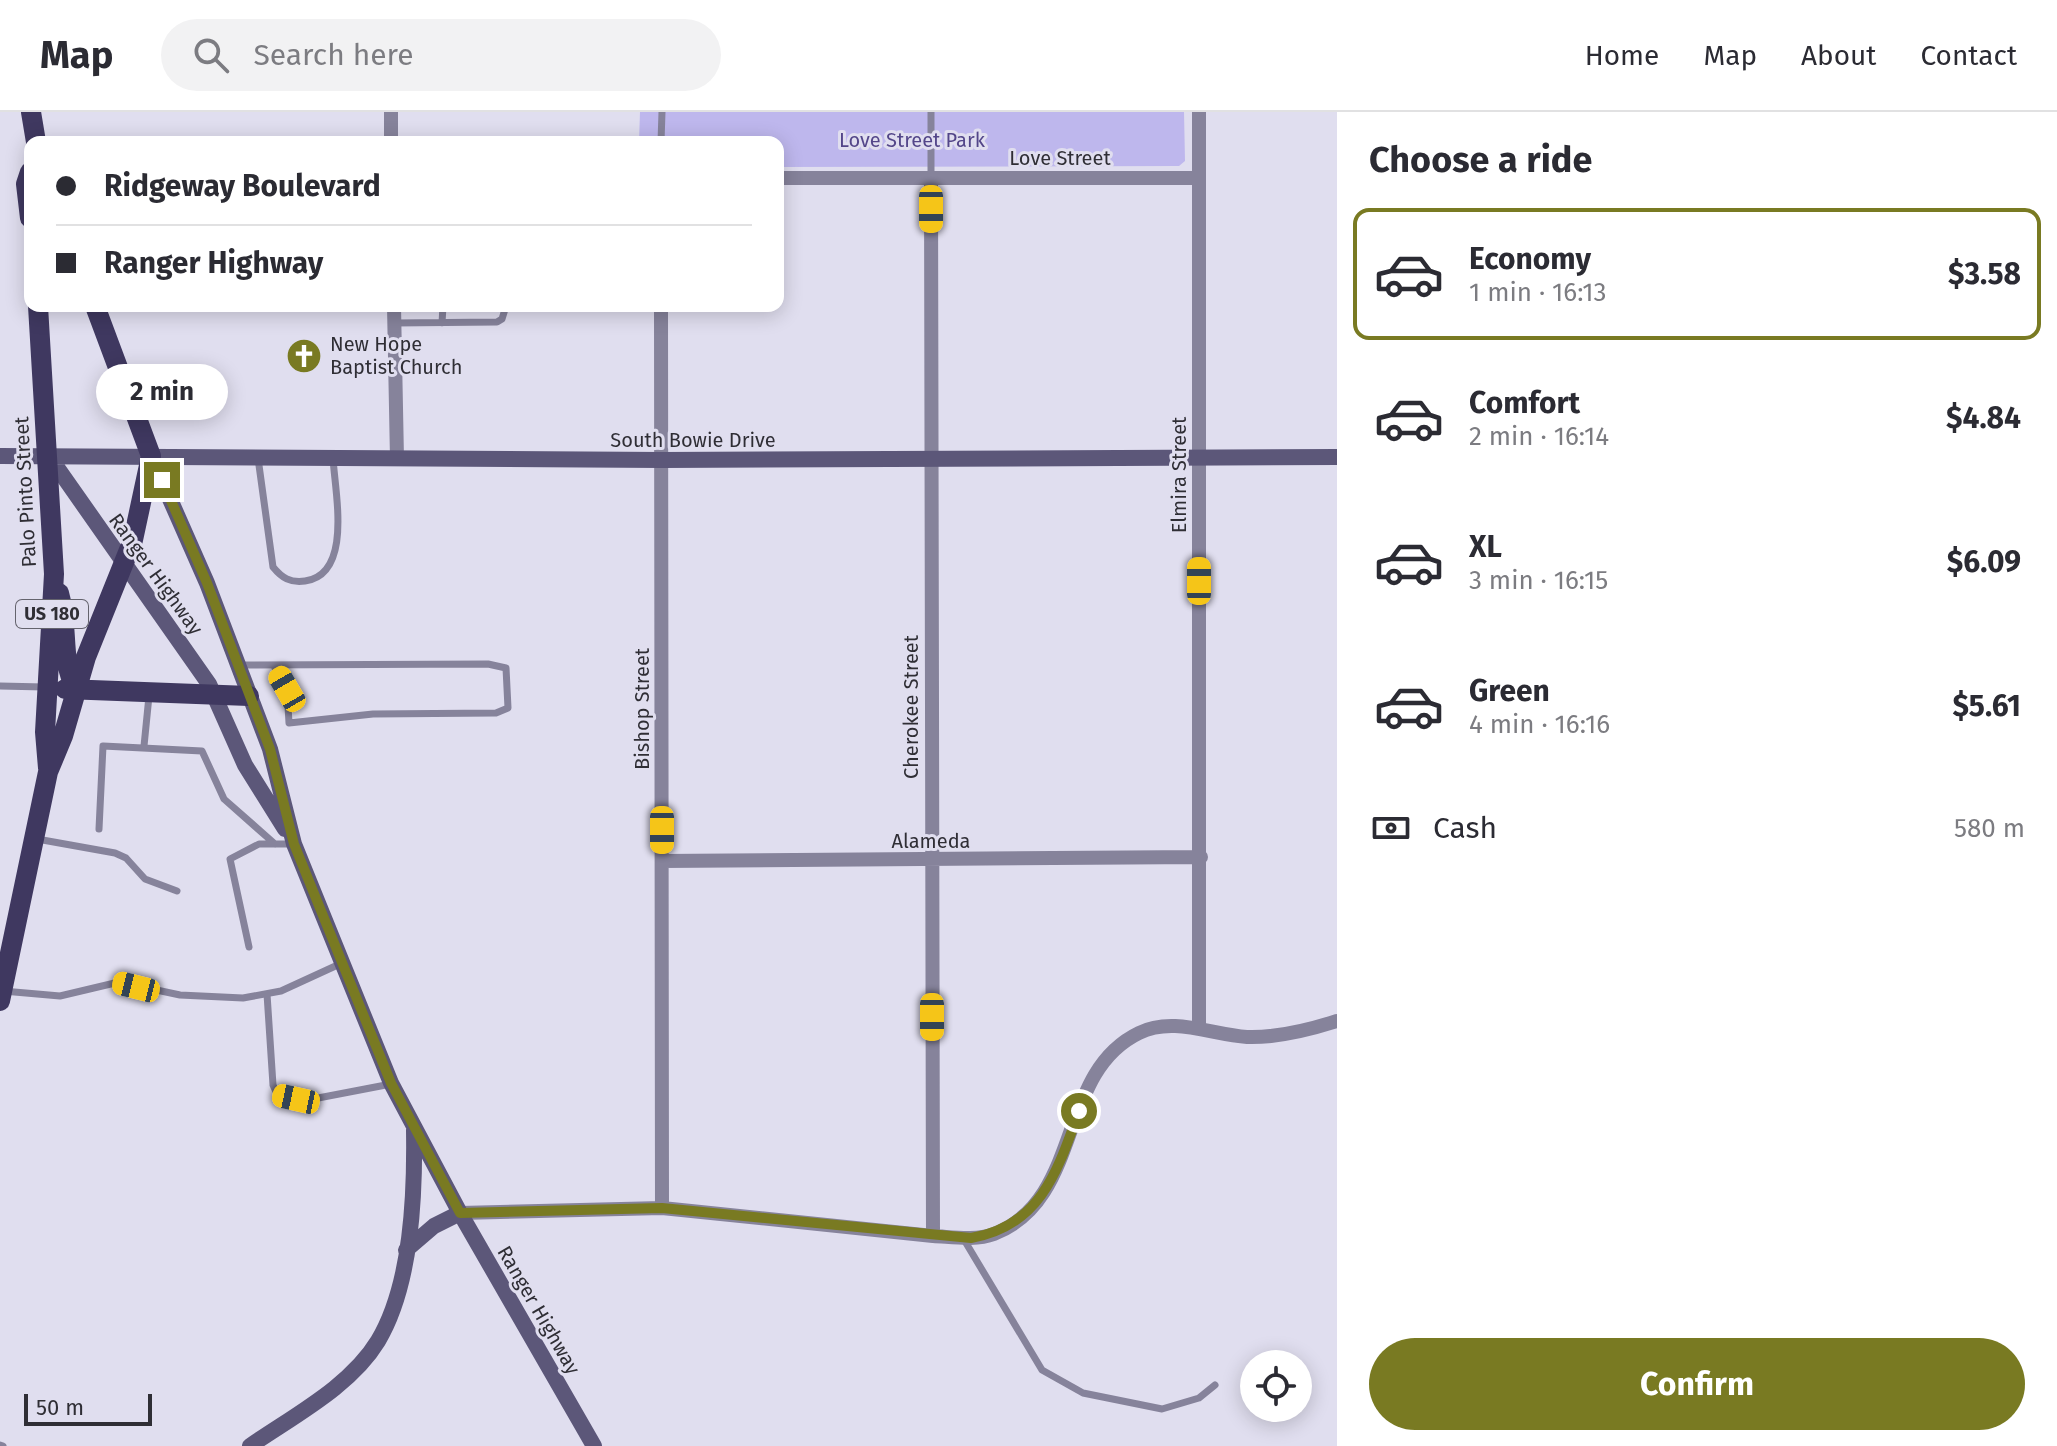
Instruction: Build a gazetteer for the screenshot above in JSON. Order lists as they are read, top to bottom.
{
  "streets": {
    "main road": [
      "South Bowie Drive",
      "Palo Pinto Street",
      "Ranger Highway",
      "US 180"
    ],
    "street": [
      "Love Street",
      "Elmira Street",
      "Cherokee Street",
      "Bishop Street",
      "Alameda"
    ]
  },
  "crossings": [
    ["Love Street", "Elmira Street"],
    ["Love Street", "Cherokee Street"],
    ["South Bowie Drive", "Elmira Street"],
    ["South Bowie Drive", "Palo Pinto Street"],
    ["South Bowie Drive", "Ranger Highway"],
    ["South Bowie Drive", "US 180"],
    ["South Bowie Drive", "Cherokee Street"],
    ["South Bowie Drive", "Bishop Street"],
    ["Elmira Street", "Alameda"],
    ["Palo Pinto Street", "Ranger Highway"],
    ["Palo Pinto Street", "US 180"],
    ["Ranger Highway", "US 180"],
    ["Cherokee Street", "Alameda"],
    ["Bishop Street", "Alameda"]
  ],
  "parks": ["Love Street Park"],
  "places": {
    "church": ["New Hope Baptist Church"]
  },
  "scale_bar": "50 m",
  "page": {
    "header": "Map",
    "search": "Search here",
    "nav": [
      "Home",
      "Map",
      "About",
      "Contact"
    ],
    "heading": "Choose a ride",
    "banner": ["Ridgeway Boulevard", "Ranger Highway"],
    "list": [
      {
        "name": "Economy",
        "note": "1 min · 16:13",
        "value": "$3.58"
      },
      {
        "name": "Comfort",
        "note": "2 min · 16:14",
        "value": "$4.84"
      },
      {
        "name": "XL",
        "note": "3 min · 16:15",
        "value": "$6.09"
      },
      {
        "name": "Green",
        "note": "4 min · 16:16",
        "value": "$5.61"
      }
    ],
    "bubble": "2 min",
    "pay": ["Cash", "580 m"],
    "buttons": "Confirm",
    "scale": "50 m"
  }
}
